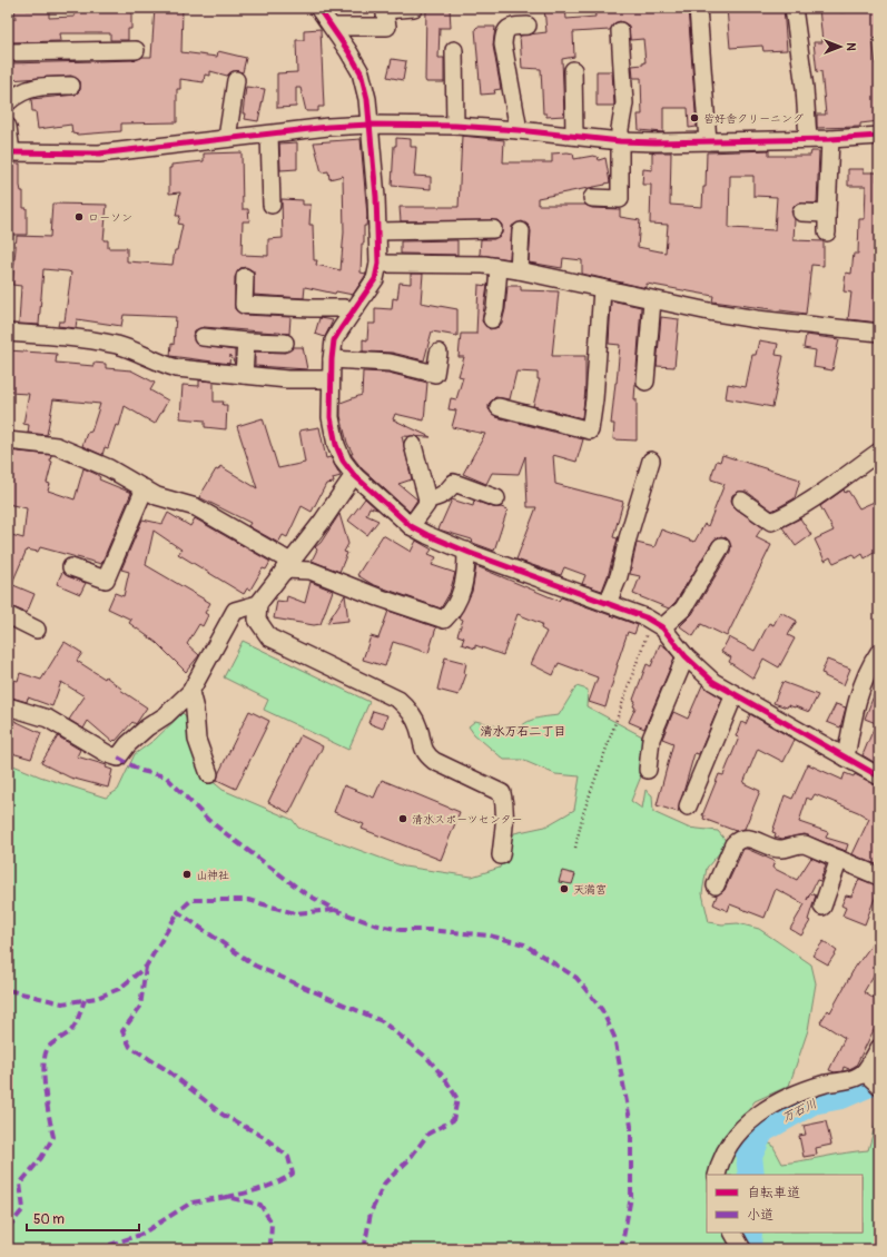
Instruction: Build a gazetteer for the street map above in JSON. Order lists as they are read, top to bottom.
{
  "districts": ["清水万石二丁目"],
  "water": ["万石川"],
  "places": [
    "皆好舎クリーニング",
    "ローソン",
    "清水スポーツセンター",
    "山神社",
    "天満宮"
  ],
  "legend": ["自転車道", "小道"],
  "scale_bar": "50 m",
  "north": "right"
}
